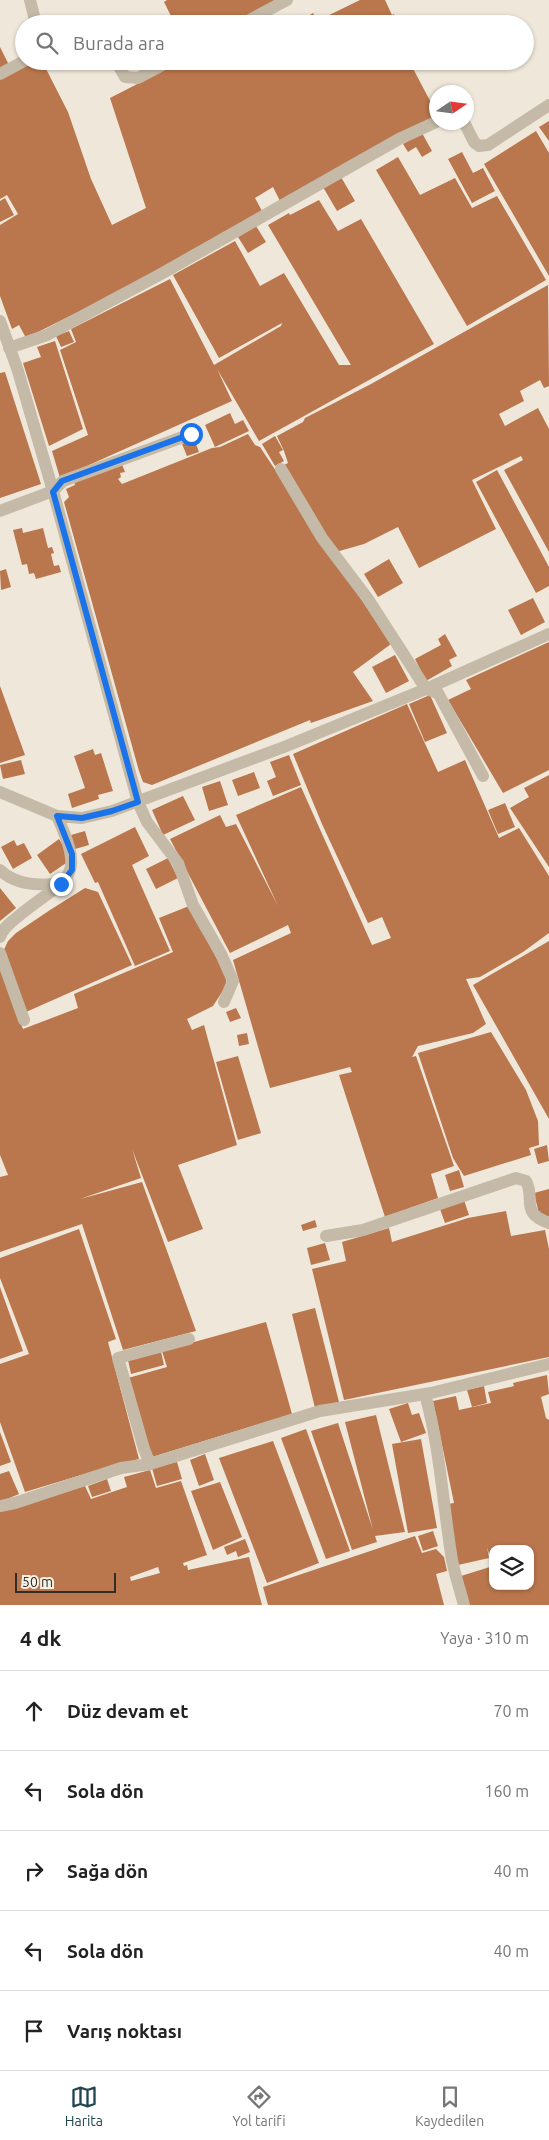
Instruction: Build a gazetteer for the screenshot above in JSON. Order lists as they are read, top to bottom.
{
  "scale_bar": "50 m",
  "north": "right",
  "page": {
    "search": "Burada ara",
    "scale": "50 m",
    "heading": ["4 dk", "Yaya · 310 m"],
    "list": [
      ["Düz devam et", "70 m"],
      ["Sola dön", "160 m"],
      ["Sağa dön", "40 m"],
      ["Sola dön", "40 m"],
      "Varış noktası"
    ],
    "nav": ["Harita", "Yol tarifi", "Kaydedilen"]
  }
}
